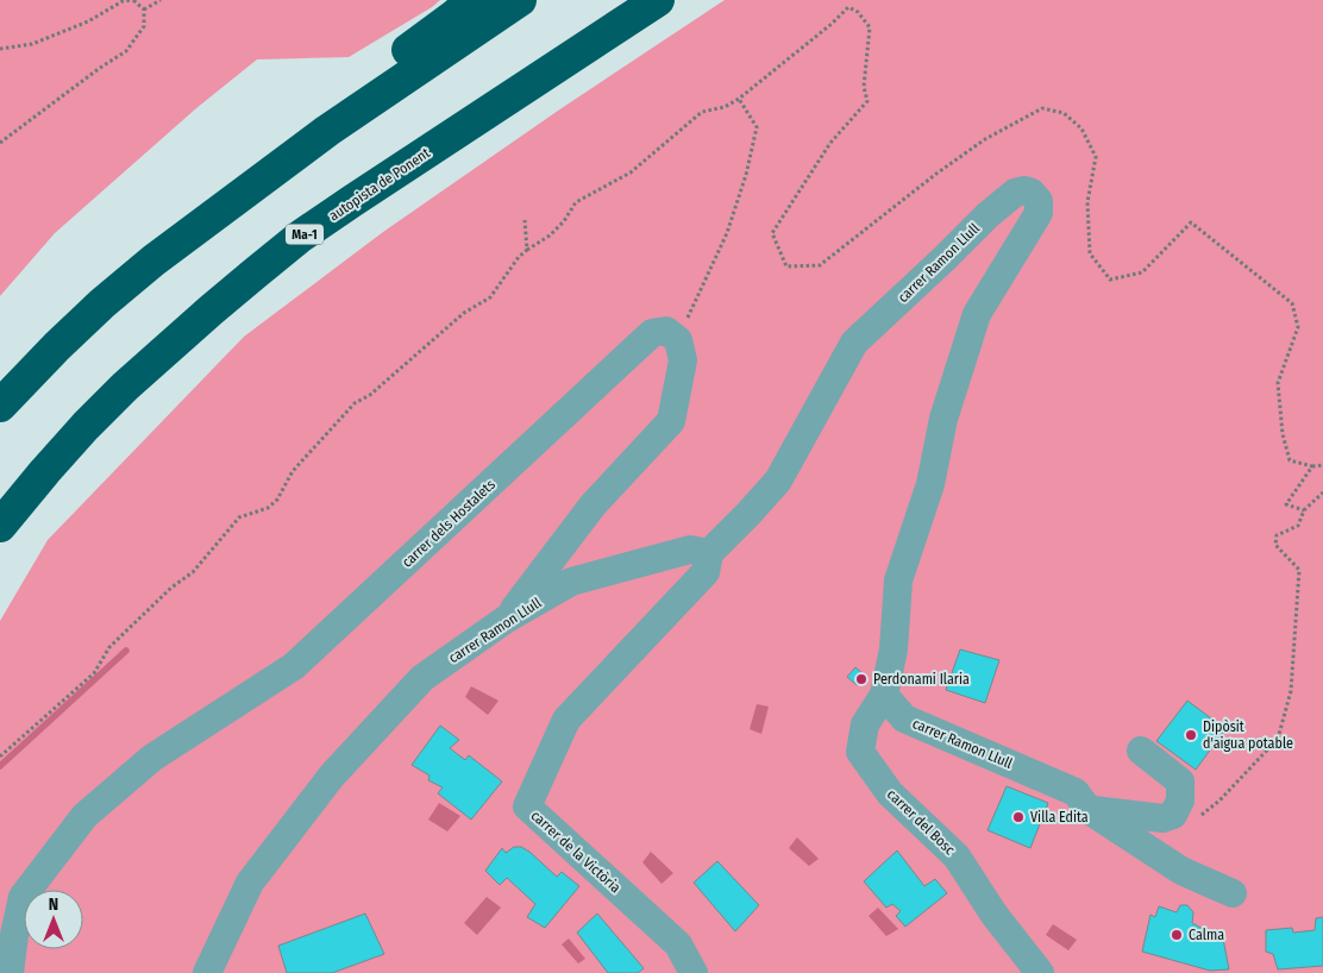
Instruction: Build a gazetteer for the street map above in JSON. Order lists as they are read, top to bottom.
{
  "streets": {
    "highway": ["autopista de Ponent", "Ma-1"],
    "street": [
      "carrer Ramon Llull",
      "carrer dels Hostalets",
      "carrer del Bosc",
      "carrer de la Victòria"
    ]
  },
  "crossings": [
    ["carrer Ramon Llull", "carrer del Bosc"],
    ["carrer Ramon Llull", "carrer de la Victòria"]
  ],
  "places": [
    "Perdonami Ilaria",
    "Dipòsit d'aigua potable",
    "Villa Edita",
    "Calma"
  ],
  "north": "top"
}
